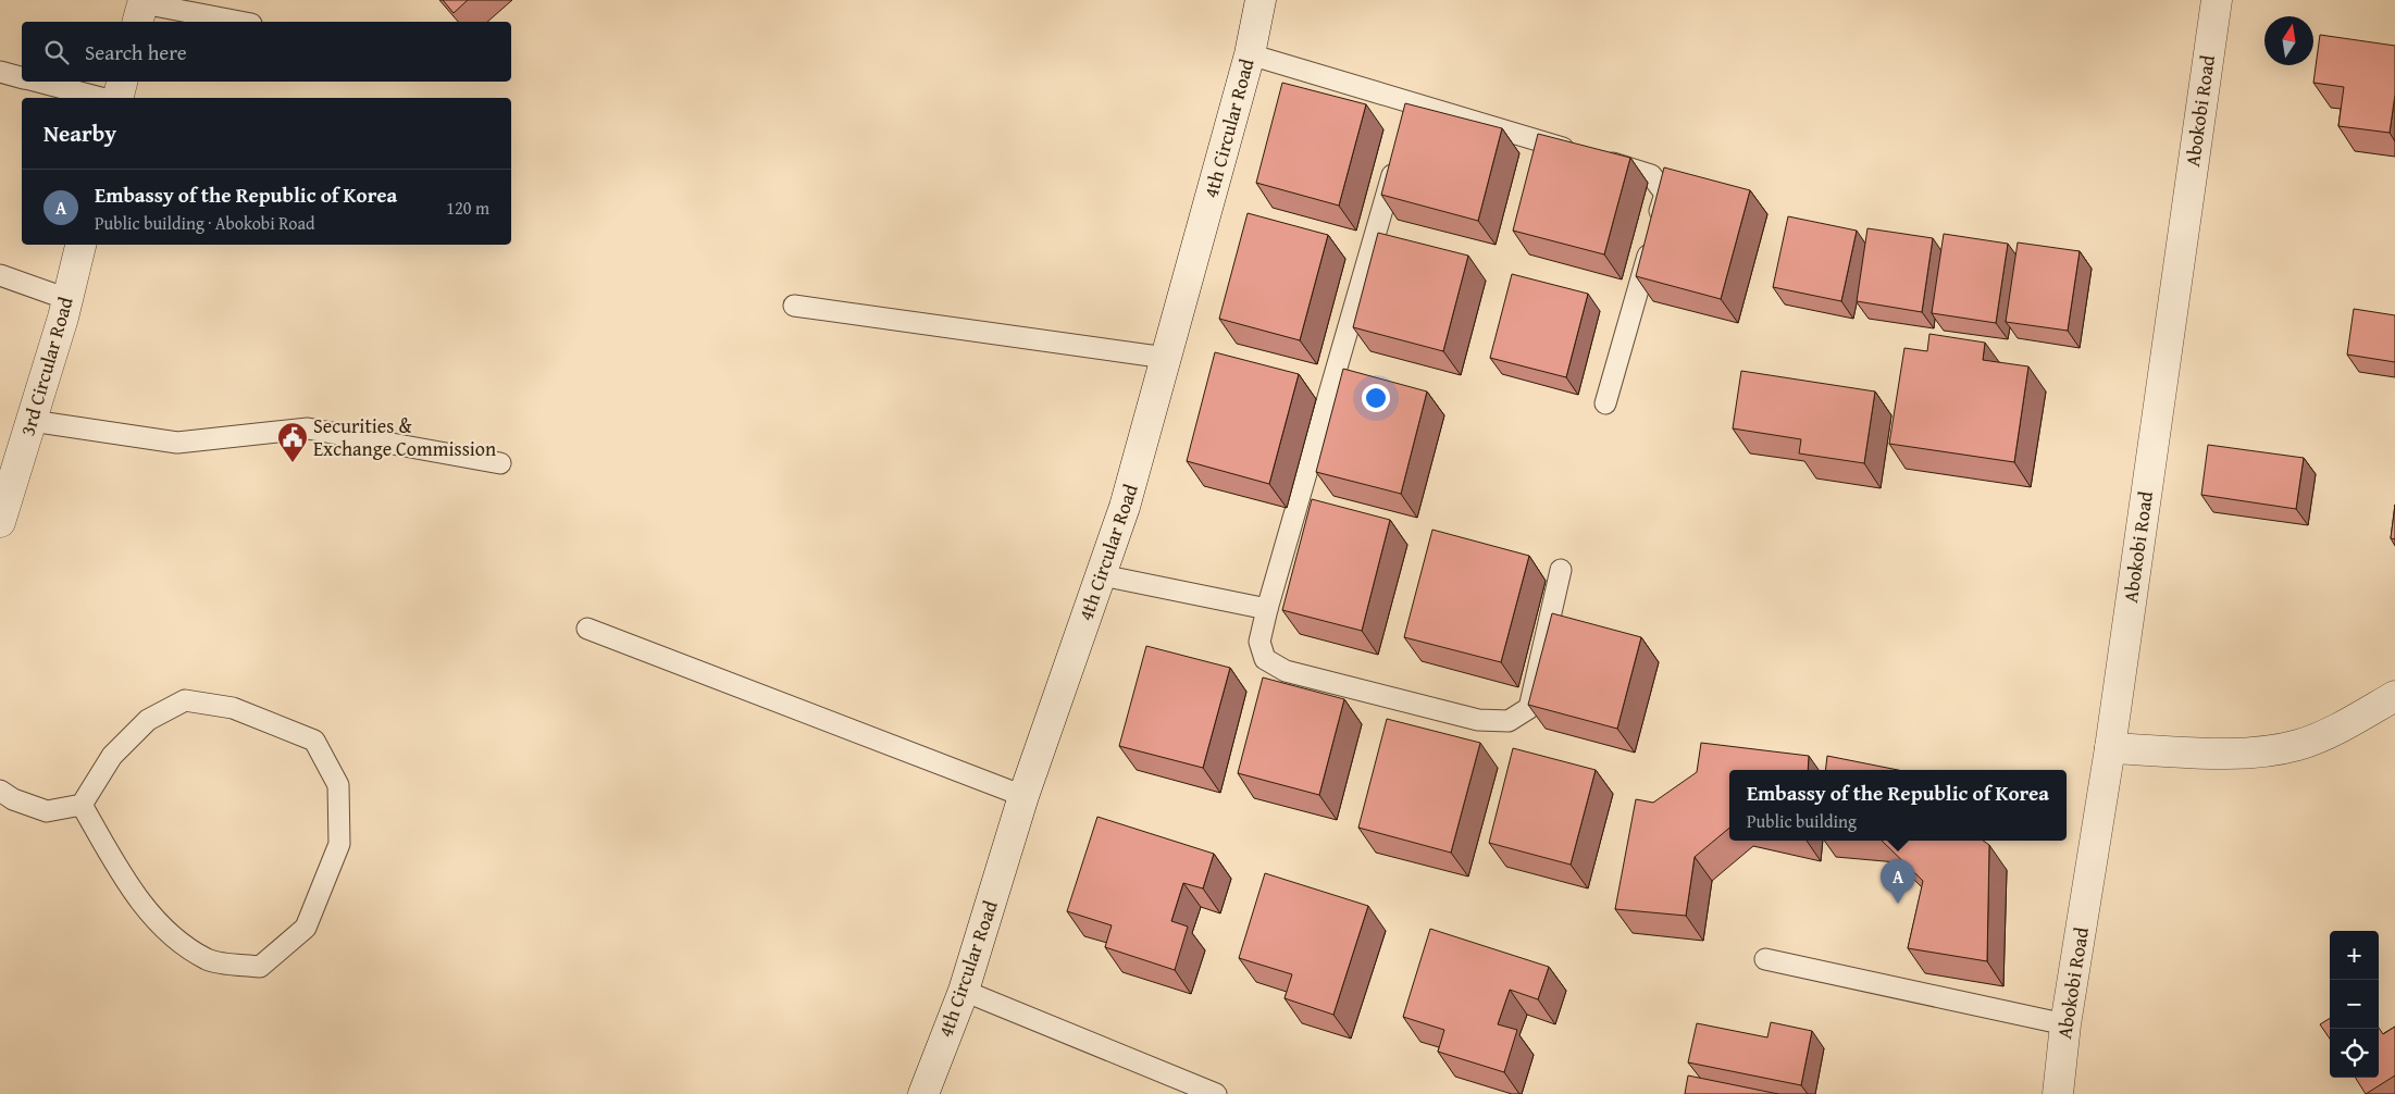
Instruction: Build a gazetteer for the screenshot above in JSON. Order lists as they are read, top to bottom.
{
  "streets": {
    "street": ["Abokobi Road", "4th Circular Road", "3rd Circular Road"]
  },
  "places": {
    "public building": ["Securities & Exchange Commission"]
  },
  "north": "top",
  "page": {
    "search": "Search here",
    "heading": "Nearby",
    "list": [
      {
        "mark": "A",
        "name": "Embassy of the Republic of Korea",
        "note": "Public building · Abokobi Road",
        "value": "120 m"
      }
    ],
    "popup": ["Embassy of the Republic of Korea", "Public building"],
    "pins": "A",
    "map_buttons": ["+", "−"]
  }
}
